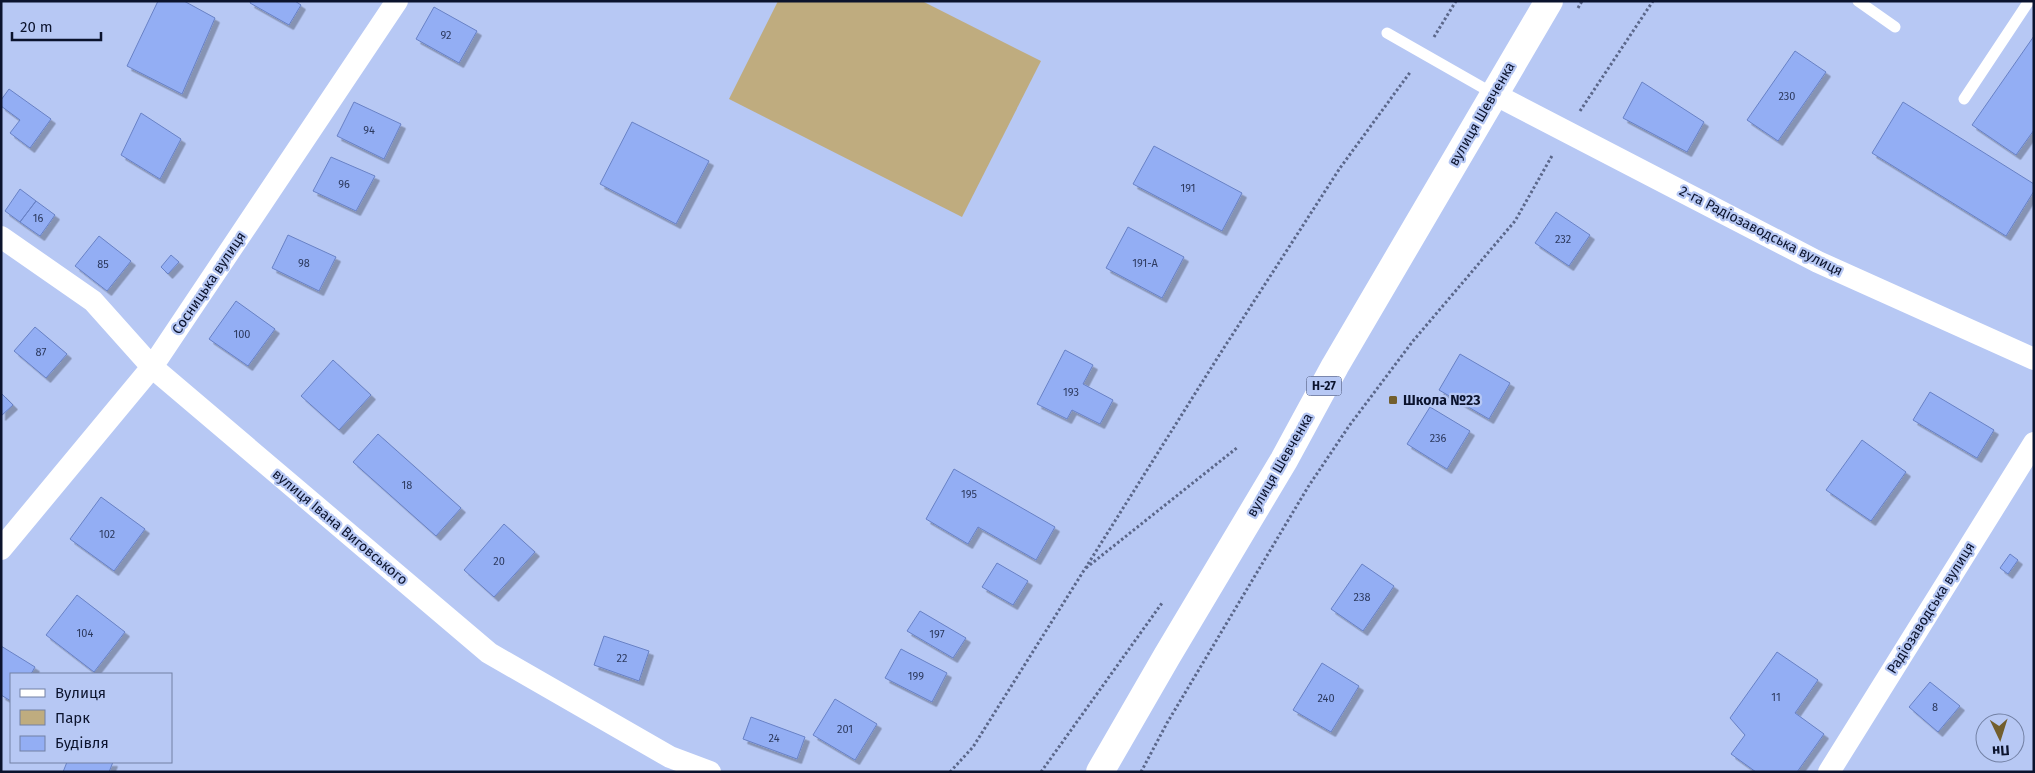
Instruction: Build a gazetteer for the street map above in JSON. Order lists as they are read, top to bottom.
{
  "streets": {
    "main road": ["вулиця Шевченка", "Н-27"],
    "street": [
      "2-га Радіозаводська вулиця",
      "Сосницька вулиця",
      "вулиця Івана Виговського",
      "Радіозаводська вулиця"
    ]
  },
  "crossings": [
    ["вулиця Шевченка", "2-га Радіозаводська вулиця"],
    ["Сосницька вулиця", "вулиця Івана Виговського"]
  ],
  "places": {
    "transit": ["Школа №23"]
  },
  "house_numbers": [
    "92",
    "230",
    "94",
    "96",
    "191",
    "16",
    "232",
    "98",
    "191-А",
    "85",
    "100",
    "87",
    "193",
    "236",
    "18",
    "195",
    "102",
    "20",
    "238",
    "104",
    "197",
    "22",
    "199",
    "11",
    "240",
    "8",
    "201",
    "24"
  ],
  "legend": ["Вулиця", "Парк", "Будівля"],
  "scale_bar": "20 m",
  "north": "bottom"
}
